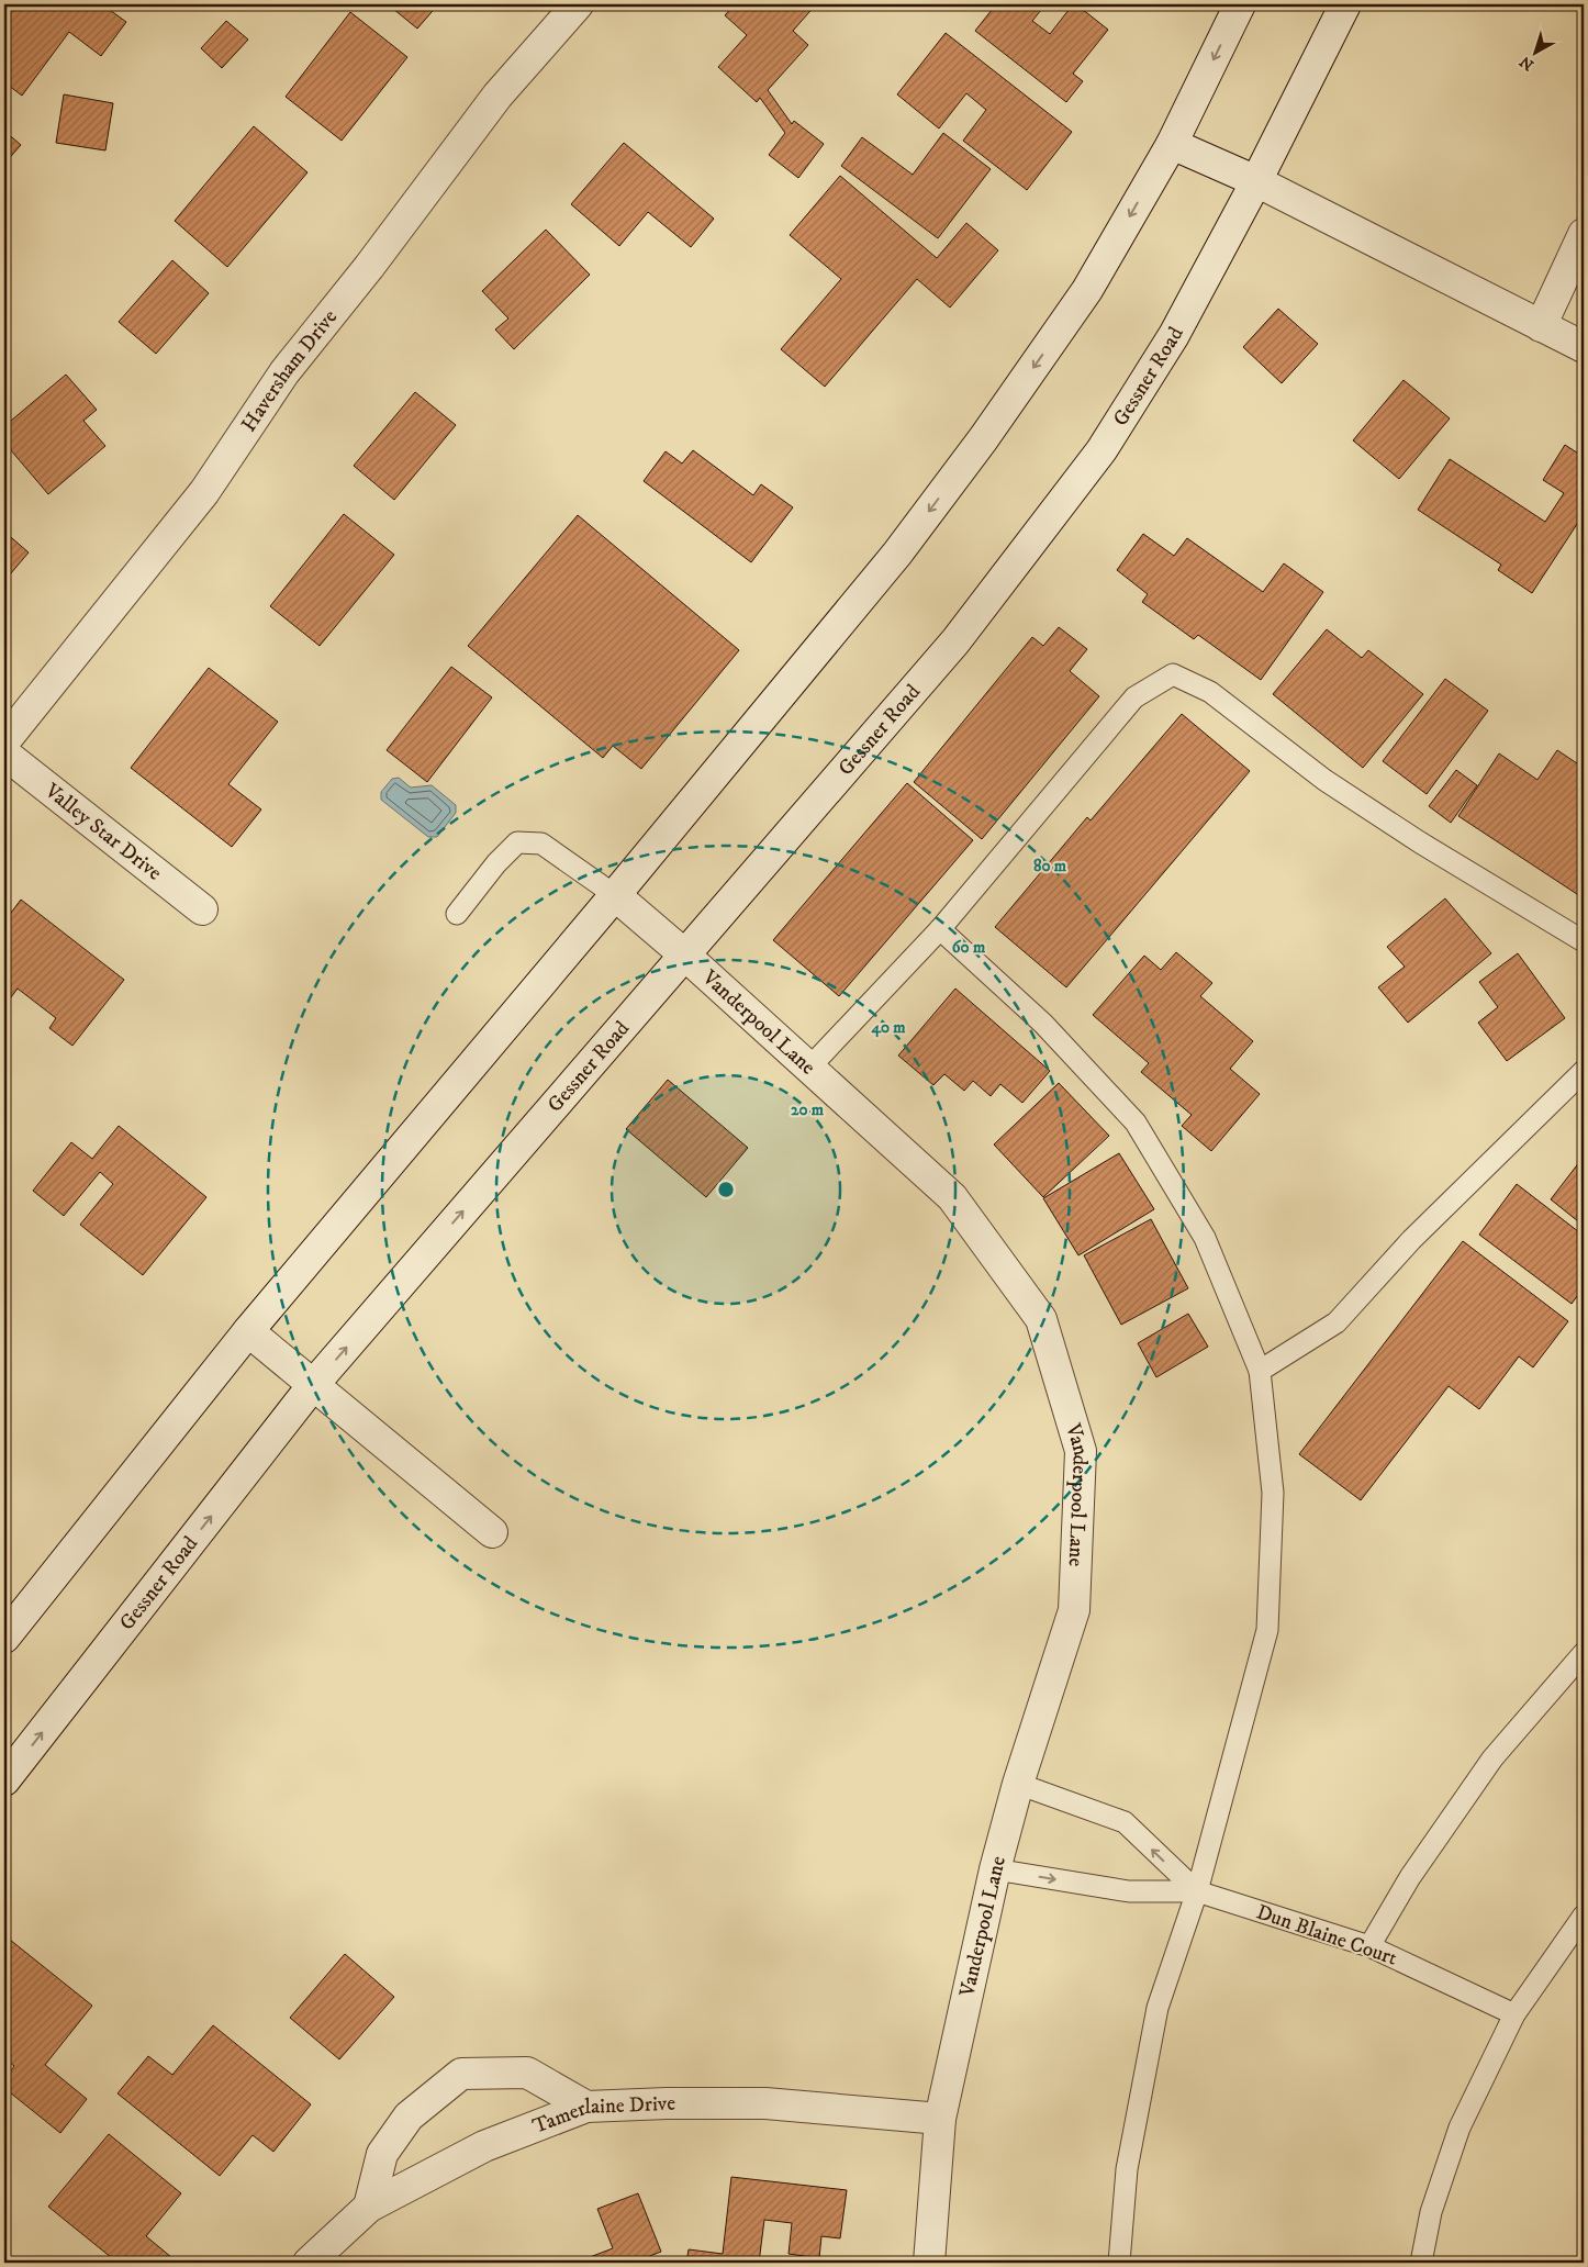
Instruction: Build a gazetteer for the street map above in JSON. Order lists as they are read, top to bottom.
{
  "streets": {
    "street": [
      "Haversham Drive",
      "Gessner Road",
      "Valley Star Drive",
      "Vanderpool Lane",
      "Tamerlaine Drive"
    ],
    "lane": ["Dun Blaine Court"]
  },
  "crossings": [
    ["Gessner Road", "Vanderpool Lane"],
    ["Vanderpool Lane", "Dun Blaine Court"],
    ["Vanderpool Lane", "Tamerlaine Drive"]
  ],
  "north": "bottom left",
  "rings": [
    "80 m",
    "60 m",
    "40 m",
    "20 m"
  ]
}
